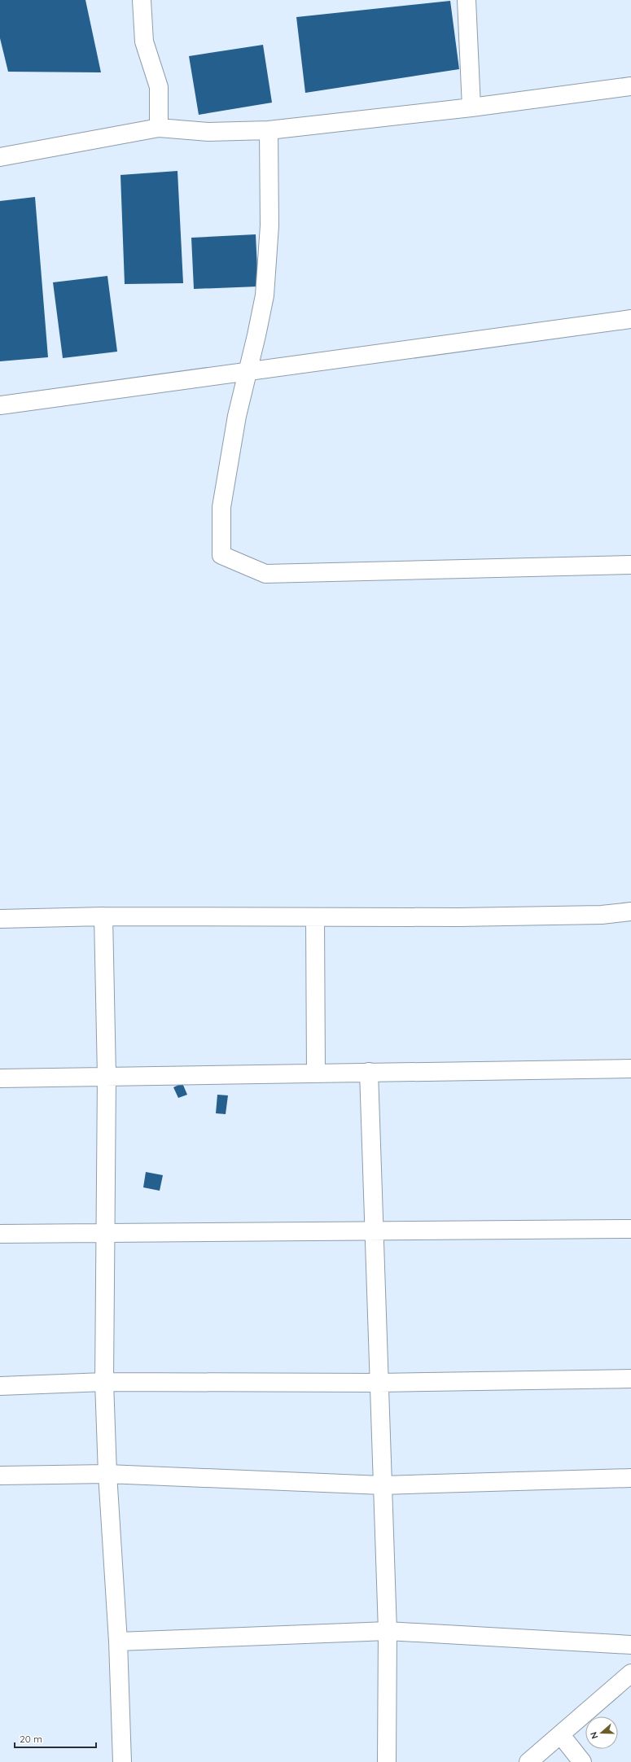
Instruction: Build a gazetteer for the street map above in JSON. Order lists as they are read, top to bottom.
{
  "scale_bar": "20 m",
  "north": "left"
}
